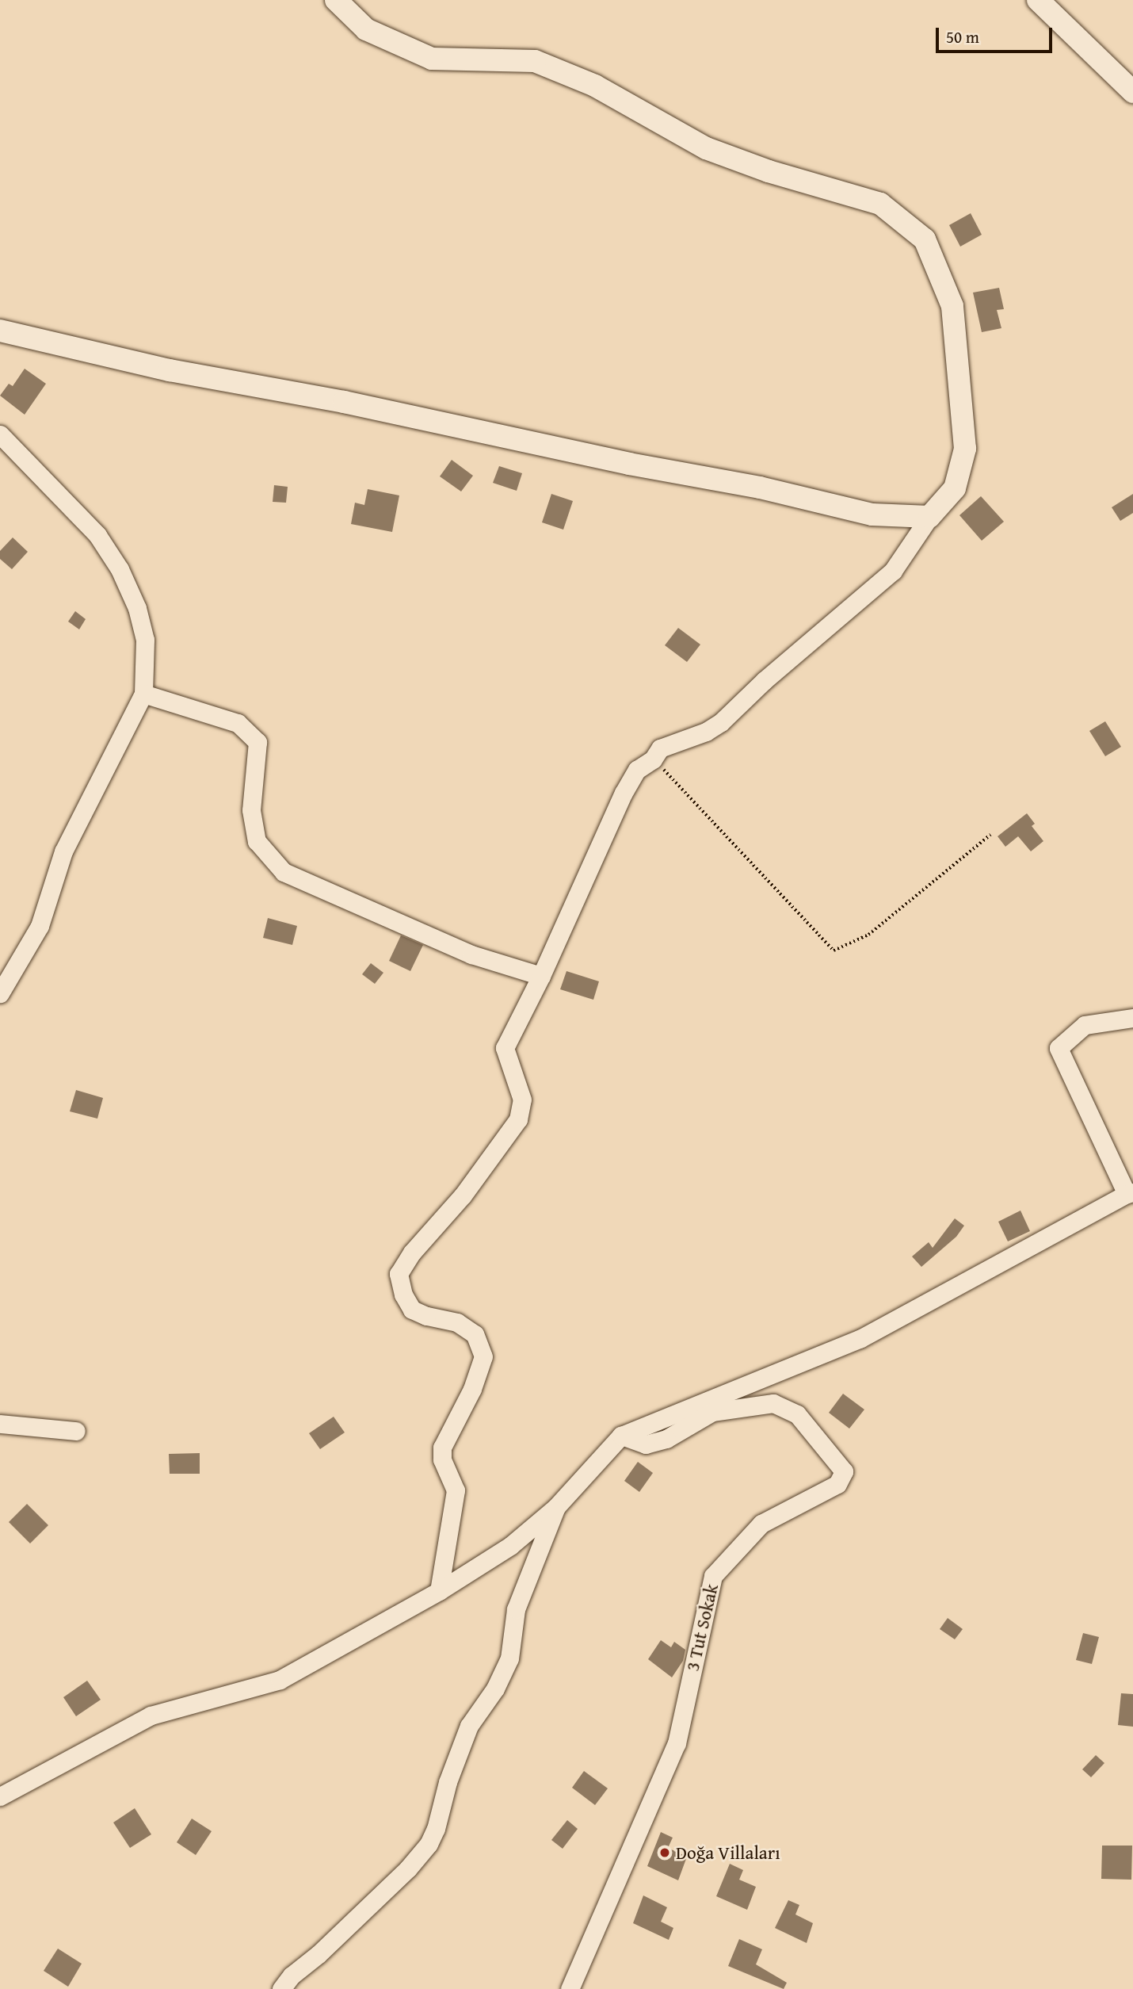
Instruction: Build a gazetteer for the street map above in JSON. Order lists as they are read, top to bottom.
{
  "streets": {
    "street": ["3 Tut Sokak"]
  },
  "places": ["Doğa Villaları"],
  "scale_bar": "50 m"
}
